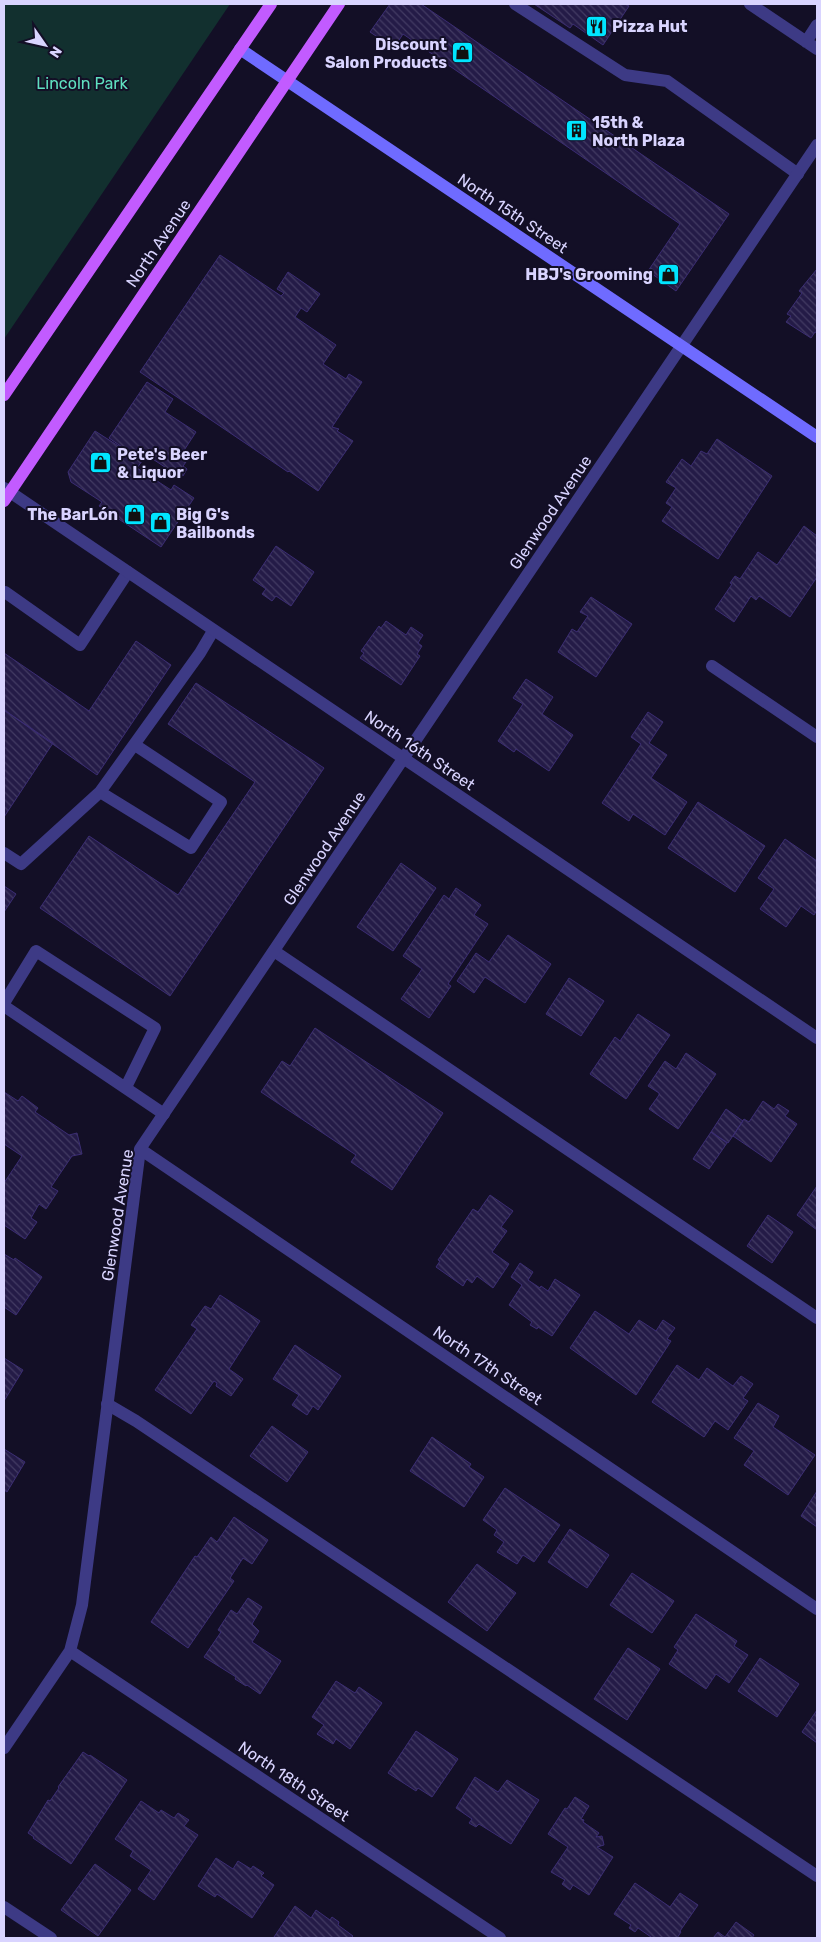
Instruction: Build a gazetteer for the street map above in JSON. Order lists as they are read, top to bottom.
{
  "streets": {
    "main road": ["North Avenue"],
    "street": [
      "North 15th Street",
      "Glenwood Avenue",
      "North 16th Street",
      "North 17th Street",
      "North 18th Street"
    ]
  },
  "crossings": [
    ["North 15th Street", "North Avenue"],
    ["North 15th Street", "Glenwood Avenue"],
    ["North Avenue", "North 16th Street"],
    ["Glenwood Avenue", "North 16th Street"],
    ["Glenwood Avenue", "North 17th Street"],
    ["Glenwood Avenue", "North 18th Street"]
  ],
  "parks": ["Lincoln Park"],
  "places": {
    "restaurant": ["Pizza Hut"],
    "shop": [
      "Discount Salon Products",
      "HBJ's Grooming",
      "Pete's Beer & Liquor",
      "The BarLón",
      "Big G's Bailbonds"
    ],
    "building": ["15th & North Plaza"]
  },
  "north": "bottom right"
}
